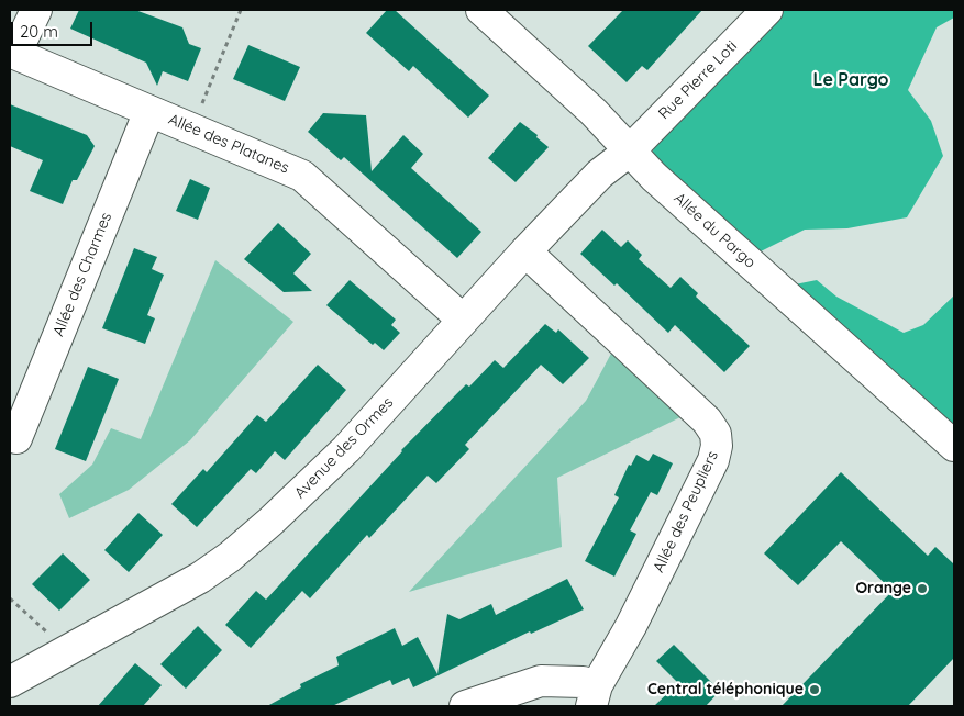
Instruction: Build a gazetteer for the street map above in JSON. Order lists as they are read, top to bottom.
{
  "streets": {
    "street": [
      "Rue Pierre Loti",
      "Allée des Platanes",
      "Allée du Pargo",
      "Allée des Charmes",
      "Avenue des Ormes",
      "Allée des Peupliers"
    ]
  },
  "crossings": [
    ["Rue Pierre Loti", "Allée du Pargo"],
    ["Rue Pierre Loti", "Avenue des Ormes"],
    ["Allée des Platanes", "Allée des Charmes"],
    ["Allée des Platanes", "Avenue des Ormes"],
    ["Allée du Pargo", "Avenue des Ormes"],
    ["Avenue des Ormes", "Allée des Peupliers"]
  ],
  "districts": ["Le Pargo"],
  "places": ["Orange", "Central téléphonique"],
  "scale_bar": "20 m"
}
